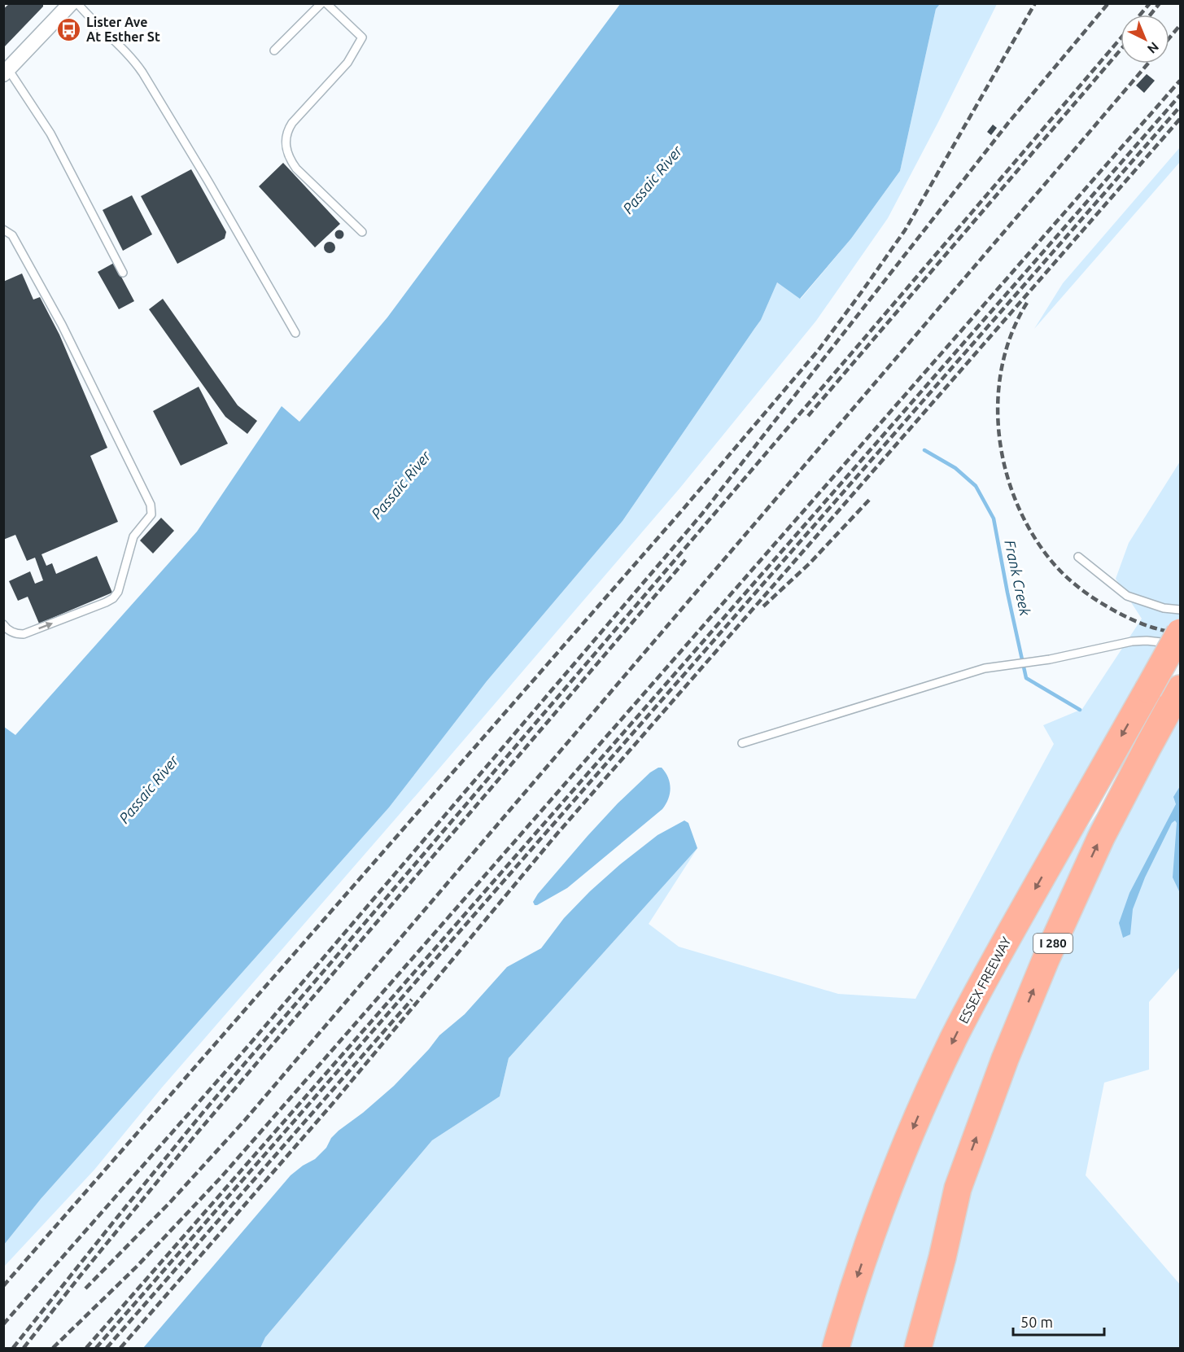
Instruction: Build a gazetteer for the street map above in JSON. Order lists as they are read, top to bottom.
{
  "streets": {
    "highway": ["I 280", "ESSEX FREEWAY"]
  },
  "water": ["Passaic River", "Frank Creek"],
  "places": {
    "bus stop": ["Lister Ave At Esther St"]
  },
  "scale_bar": "50 m",
  "north": "bottom right"
}
